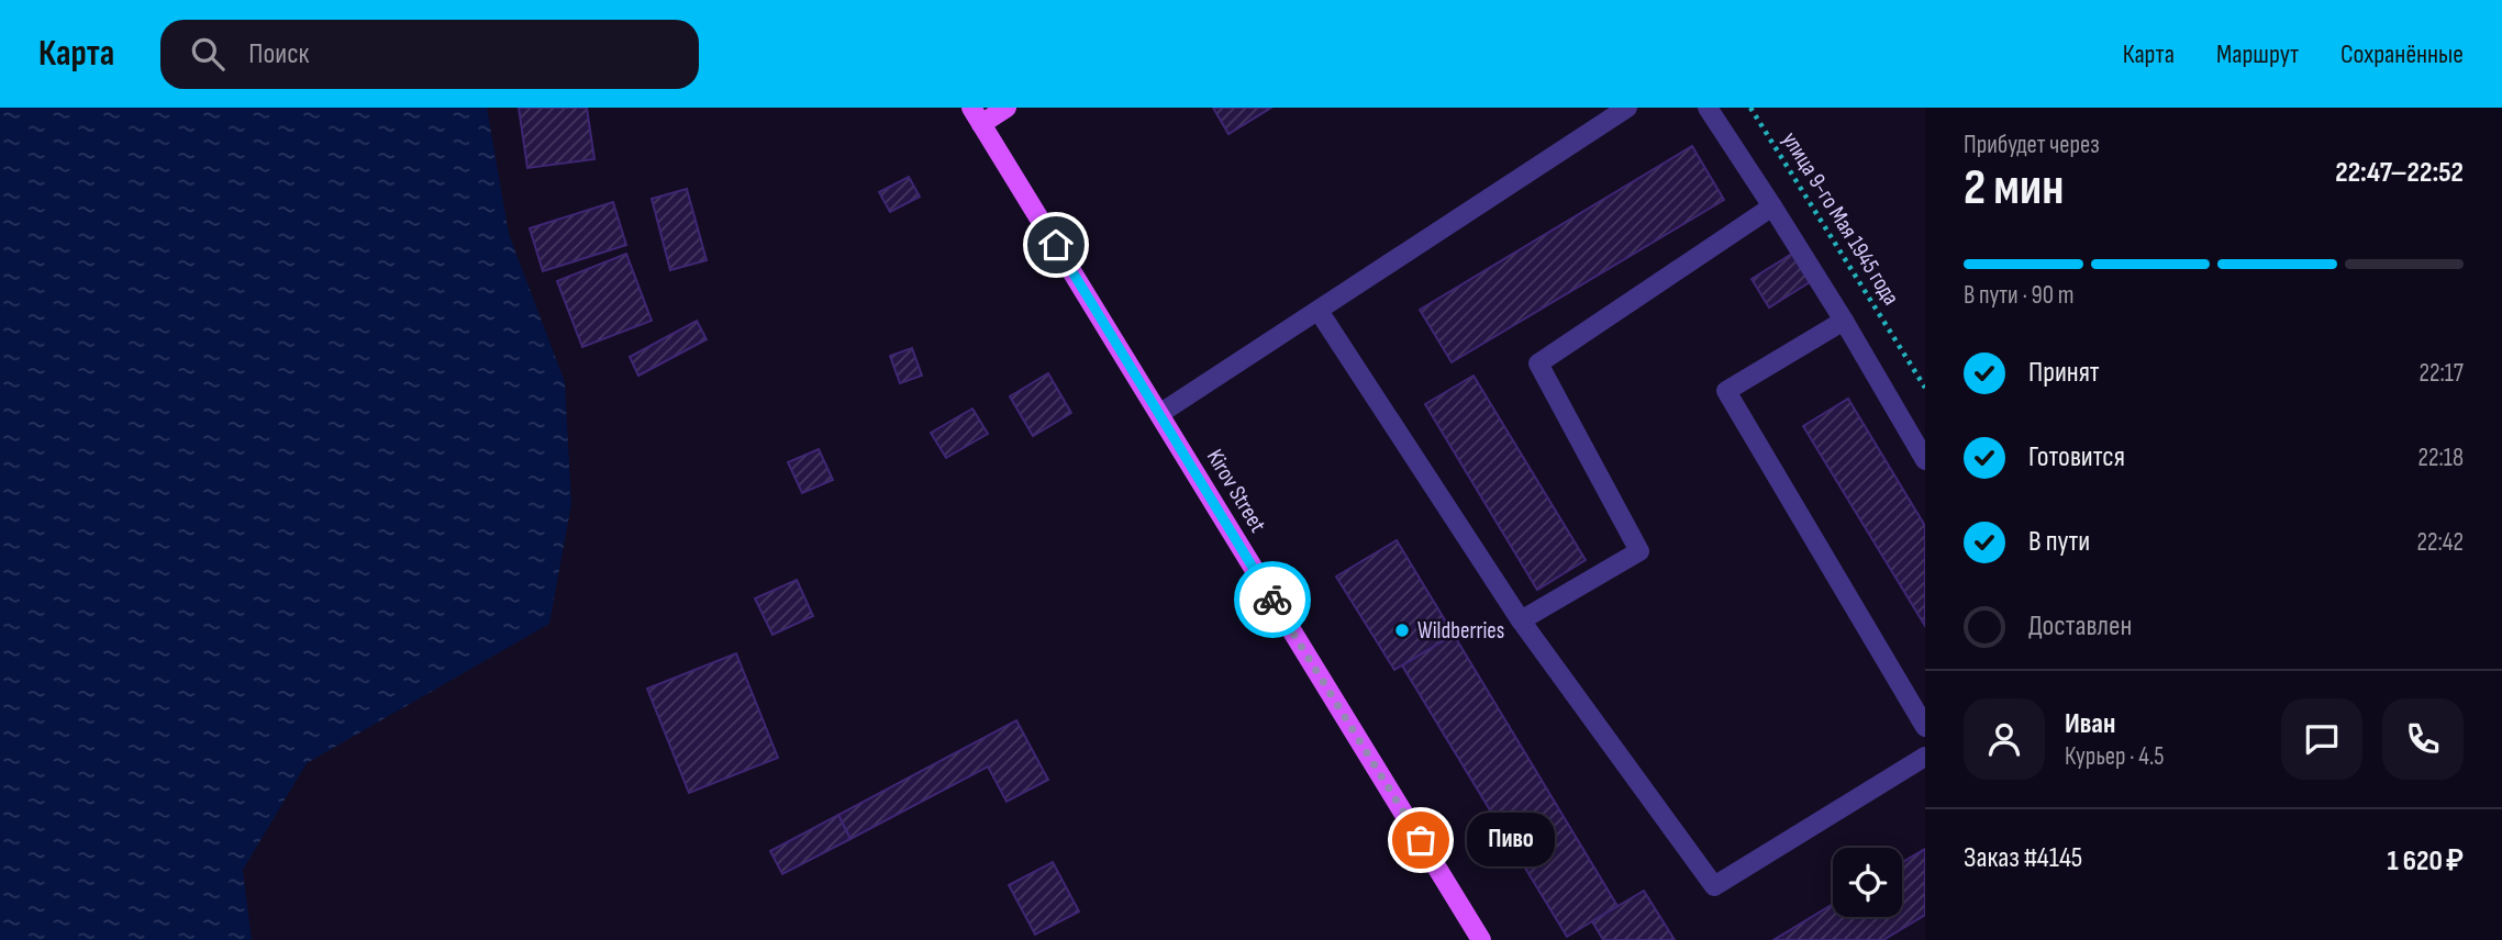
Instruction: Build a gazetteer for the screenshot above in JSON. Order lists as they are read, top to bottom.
{
  "streets": {
    "main road": ["Kirov Street"],
    "path": ["улица 9-го Мая 1945 года"]
  },
  "places": ["Wildberries", "Пиво"],
  "page": {
    "header": "Карта",
    "search": "Поиск",
    "nav": ["Карта", "Маршрут", "Сохранённые"],
    "heading": ["2 мин", "Прибудет через", "22:47–22:52"],
    "panel": [
      "Иван",
      "Курьер · 4.5",
      "Заказ #4145",
      "1 620 ₽"
    ],
    "bar": "В пути · 90 m",
    "list": [
      ["Принят", "22:17"],
      ["Готовится", "22:18"],
      ["В пути", "22:42"],
      "Доставлен"
    ],
    "bubble": "Пиво"
  }
}
